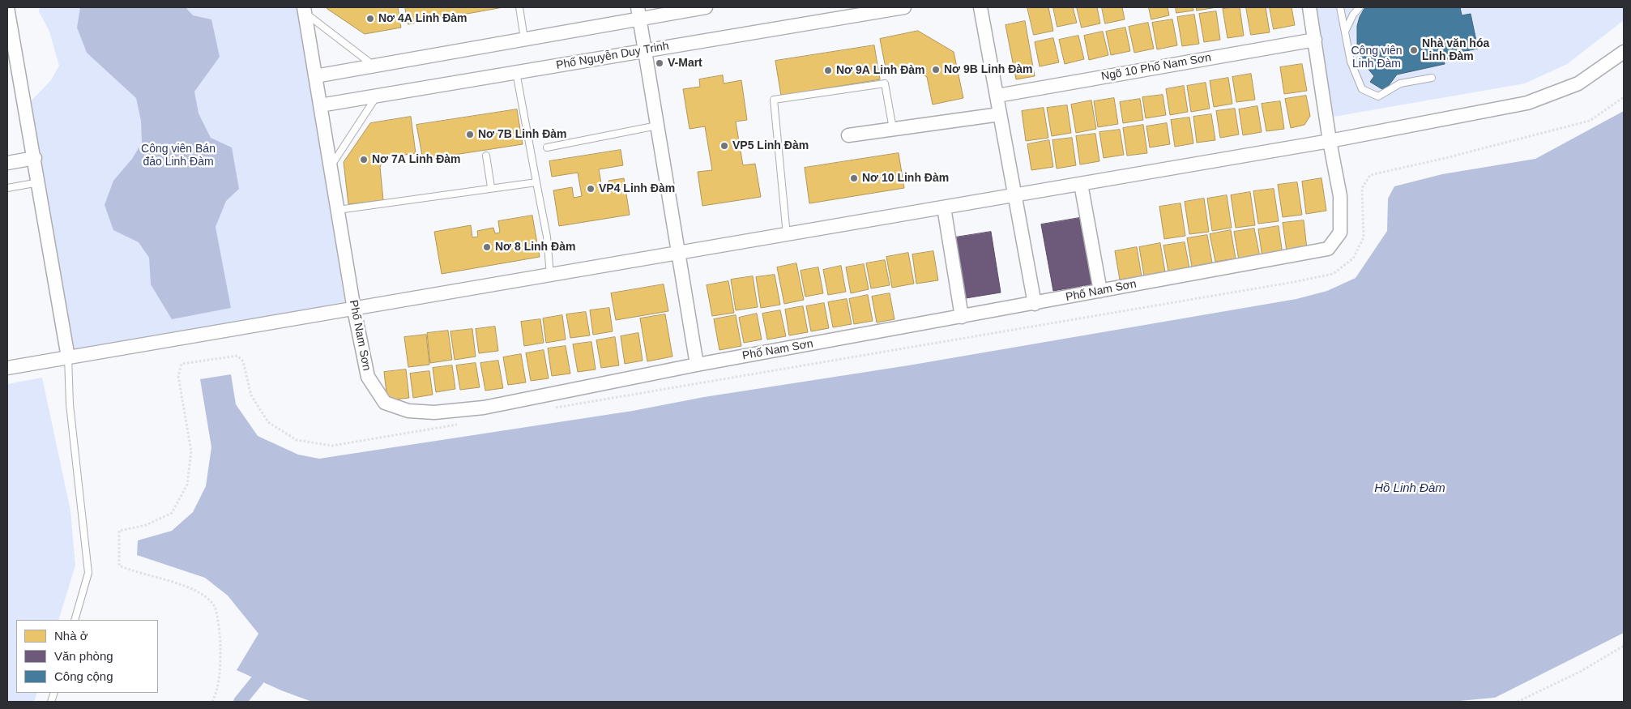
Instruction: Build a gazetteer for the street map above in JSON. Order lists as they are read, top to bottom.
{
  "streets": {
    "street": ["Phố Nguyễn Duy Trinh", "Ngõ 10 Phố Nam Sơn", "Phố Nam Sơn"]
  },
  "crossings": [
    ["Phố Nguyễn Duy Trinh", "Phố Nam Sơn"],
    ["Ngõ 10 Phố Nam Sơn", "Phố Nam Sơn"]
  ],
  "water": ["Hồ Linh Đàm"],
  "parks": ["Công viên Linh Đàm", "Công viên Bán đảo Linh Đàm"],
  "places": [
    "Nơ 4A Linh Đàm",
    "Nhà văn hóa Linh Đàm",
    "V-Mart",
    "Nơ 9B Linh Đàm",
    "Nơ 9A Linh Đàm",
    "Nơ 7B Linh Đàm",
    "VP5 Linh Đàm",
    "Nơ 7A Linh Đàm",
    "Nơ 10 Linh Đàm",
    "VP4 Linh Đàm",
    "Nơ 8 Linh Đàm"
  ],
  "legend": ["Nhà ở", "Văn phòng", "Công cộng"]
}
